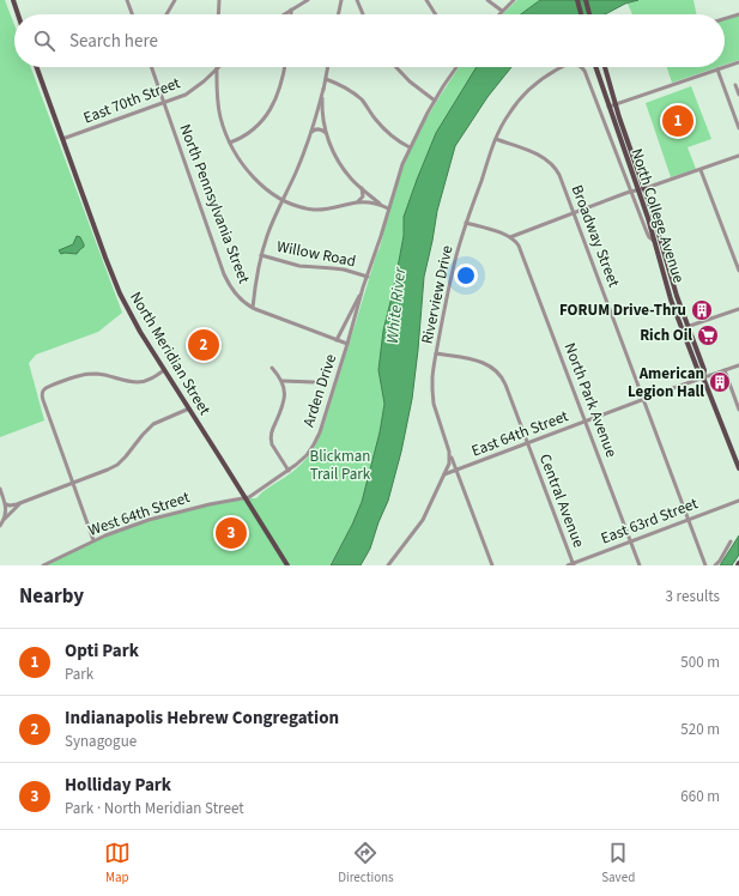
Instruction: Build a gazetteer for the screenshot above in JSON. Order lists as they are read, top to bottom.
{
  "streets": {
    "main road": ["North College Avenue", "North Meridian Street"],
    "street": [
      "East 70th Street",
      "North Pennsylvania Street",
      "Broadway Street",
      "Willow Road",
      "Riverview Drive",
      "Arden Drive",
      "North Park Avenue",
      "East 64th Street",
      "Central Avenue",
      "West 64th Street",
      "East 63rd Street"
    ]
  },
  "crossings": [
    ["East 70th Street", "North Pennsylvania Street"],
    ["East 70th Street", "North Meridian Street"],
    ["North Pennsylvania Street", "Arden Drive"],
    ["North College Avenue", "East 64th Street"],
    ["Broadway Street", "Riverview Drive"],
    ["Broadway Street", "East 64th Street"],
    ["Broadway Street", "East 63rd Street"],
    ["Willow Road", "Arden Drive"],
    ["Riverview Drive", "East 64th Street"],
    ["Riverview Drive", "Central Avenue"],
    ["North Meridian Street", "Arden Drive"],
    ["North Meridian Street", "West 64th Street"],
    ["Arden Drive", "West 64th Street"],
    ["North Park Avenue", "East 64th Street"],
    ["North Park Avenue", "East 63rd Street"],
    ["East 64th Street", "Central Avenue"],
    ["Central Avenue", "East 63rd Street"]
  ],
  "water": ["White River"],
  "parks": ["Blickman Trail Park"],
  "places": {
    "building": ["FORUM Drive-Thru", "American Legion Hall"],
    "supermarket": ["Rich Oil"]
  },
  "page": {
    "search": "Search here",
    "pins": ["1", "2", "3"],
    "heading": ["Nearby", "3 results"],
    "list": [
      {
        "mark": "1",
        "name": "Opti Park",
        "note": "Park",
        "value": "500 m"
      },
      {
        "mark": "2",
        "name": "Indianapolis Hebrew Congregation",
        "note": "Synagogue",
        "value": "520 m"
      },
      {
        "mark": "3",
        "name": "Holliday Park",
        "note": "Park · North Meridian Street",
        "value": "660 m"
      }
    ],
    "nav": ["Map", "Directions", "Saved"]
  }
}
